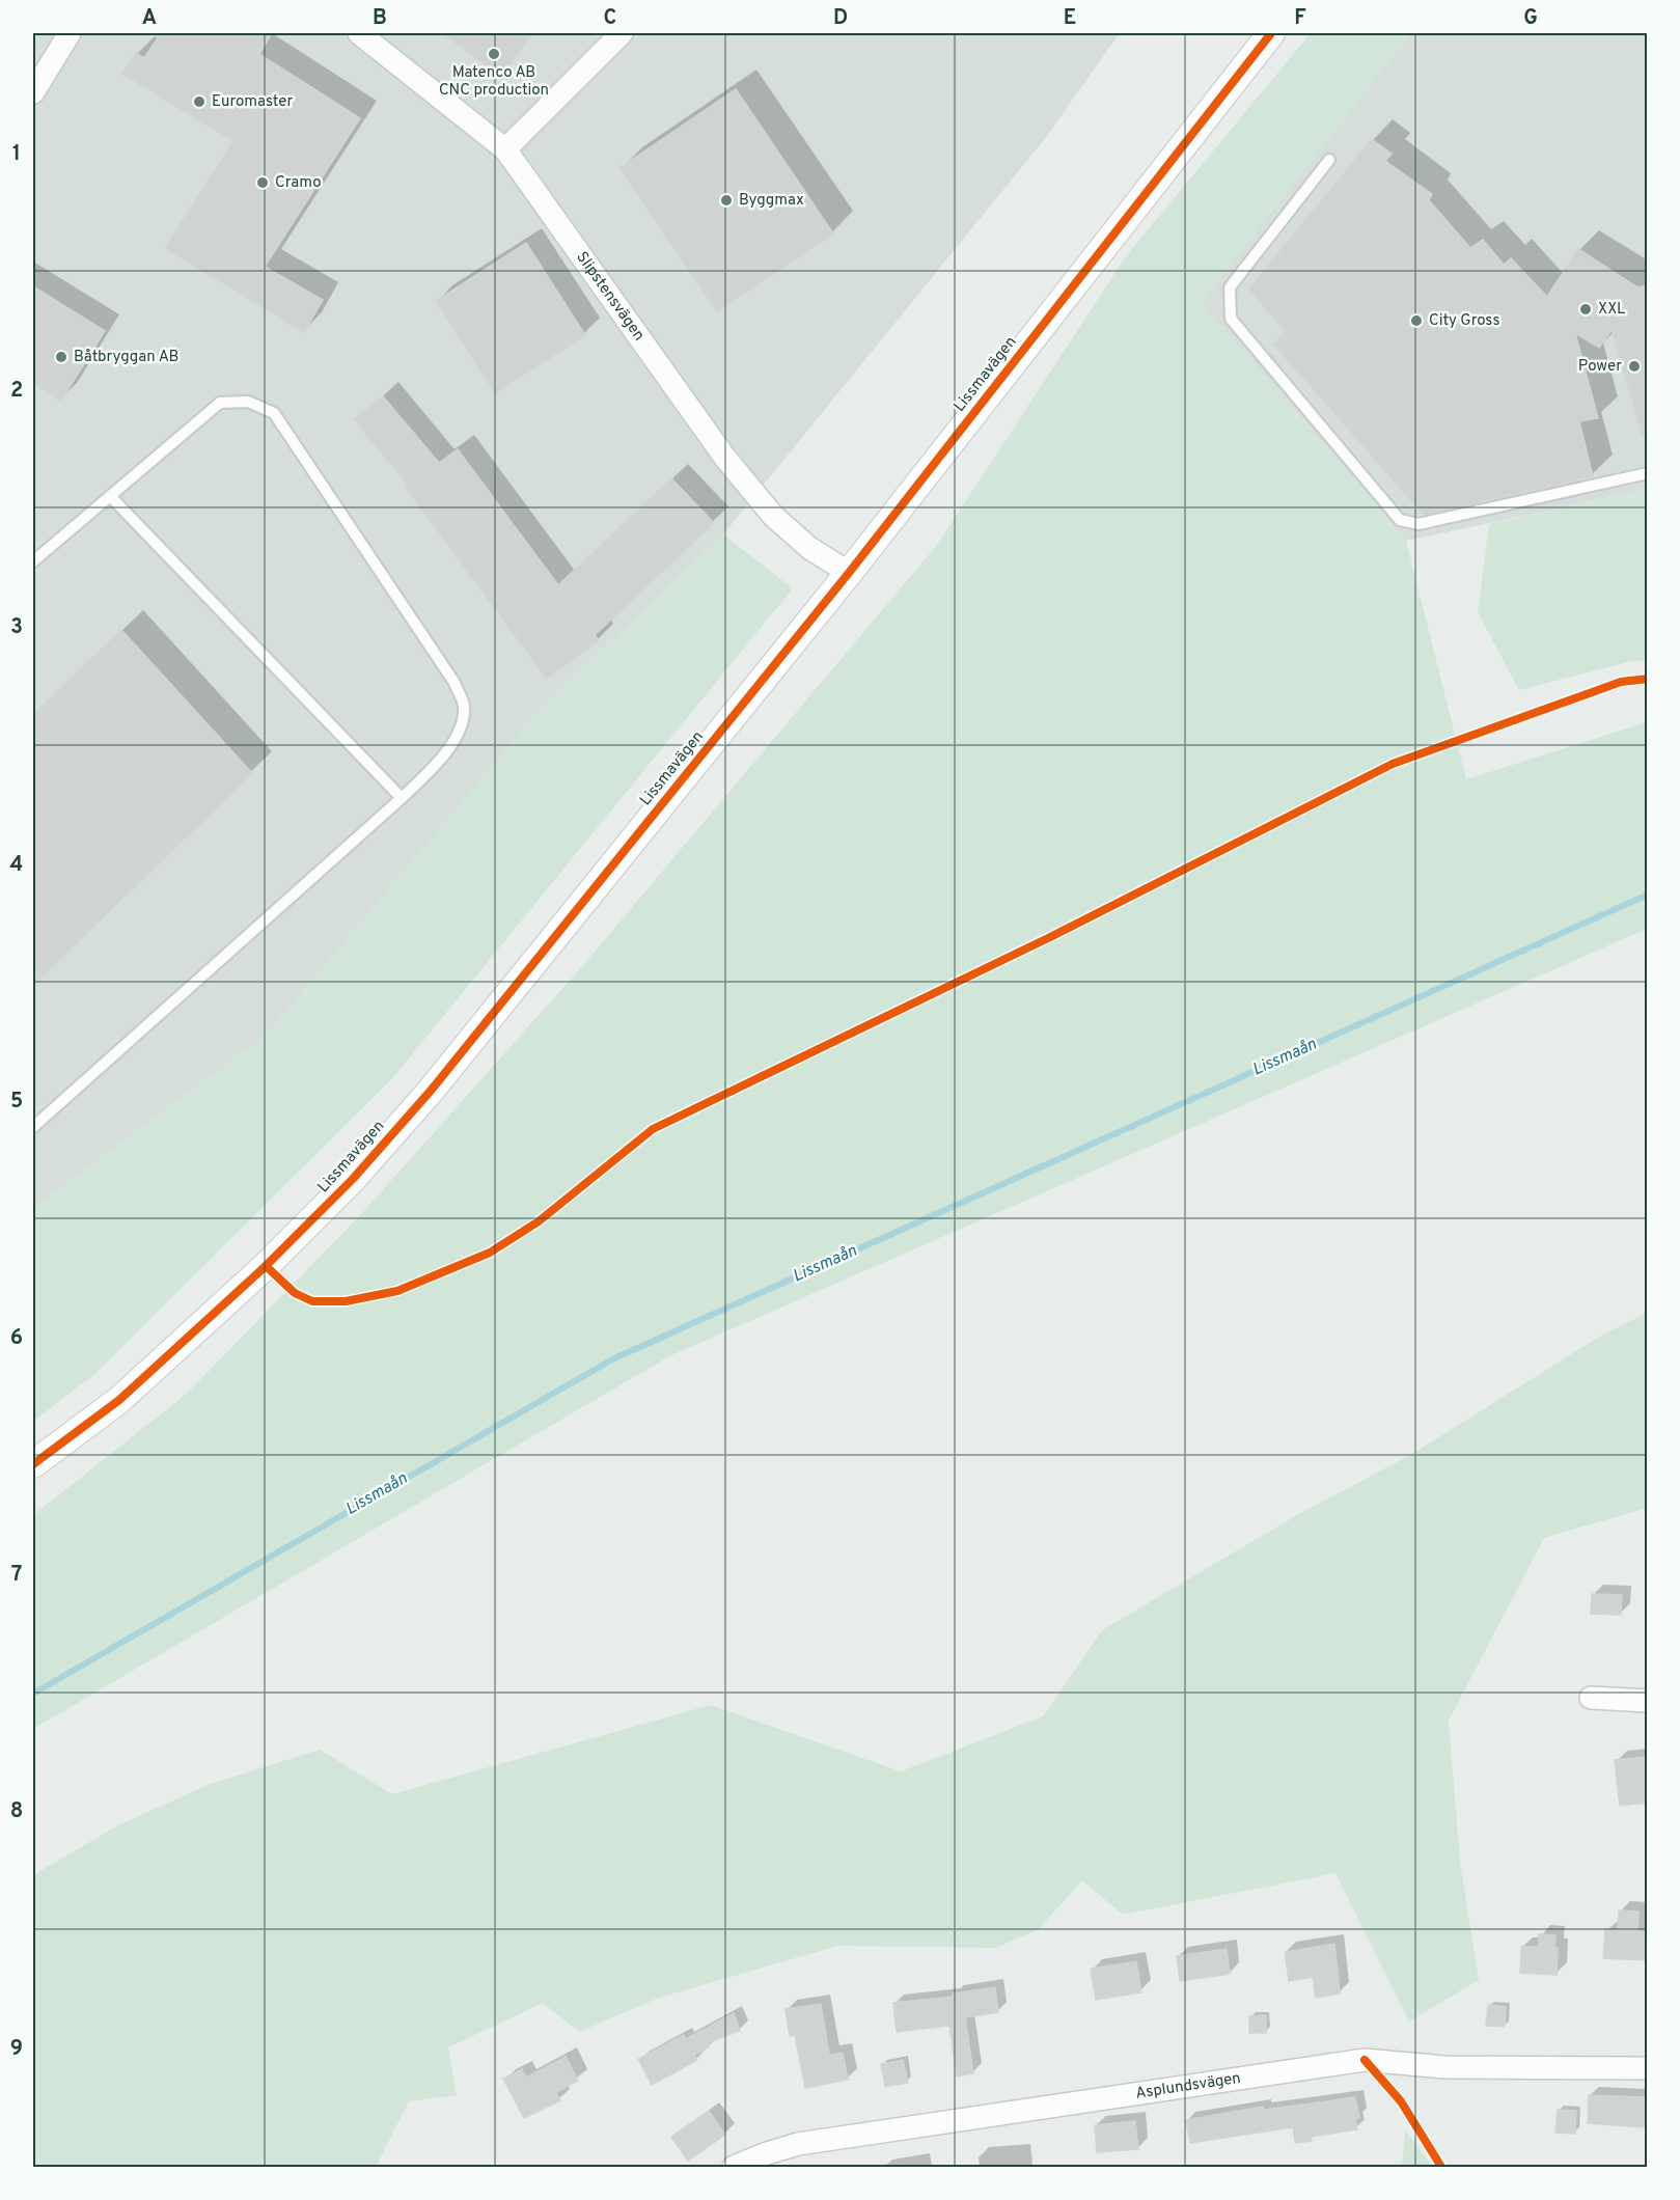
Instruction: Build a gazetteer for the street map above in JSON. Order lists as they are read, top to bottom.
{
  "streets": {
    "street": ["Slipstensvägen", "Lissmavägen", "Asplundsvägen"]
  },
  "crossings": [
    ["Slipstensvägen", "Lissmavägen"]
  ],
  "water": ["Lissmaån"],
  "places": [
    "Matenco AB CNC production",
    "Euromaster",
    "Cramo",
    "Byggmax",
    "XXL",
    "City Gross",
    "Båtbryggan AB",
    "Power"
  ],
  "grid": {
    "columns": [
      "A",
      "B",
      "C",
      "D",
      "E",
      "F",
      "G"
    ],
    "rows": [
      "1",
      "2",
      "3",
      "4",
      "5",
      "6",
      "7",
      "8",
      "9"
    ]
  }
}
